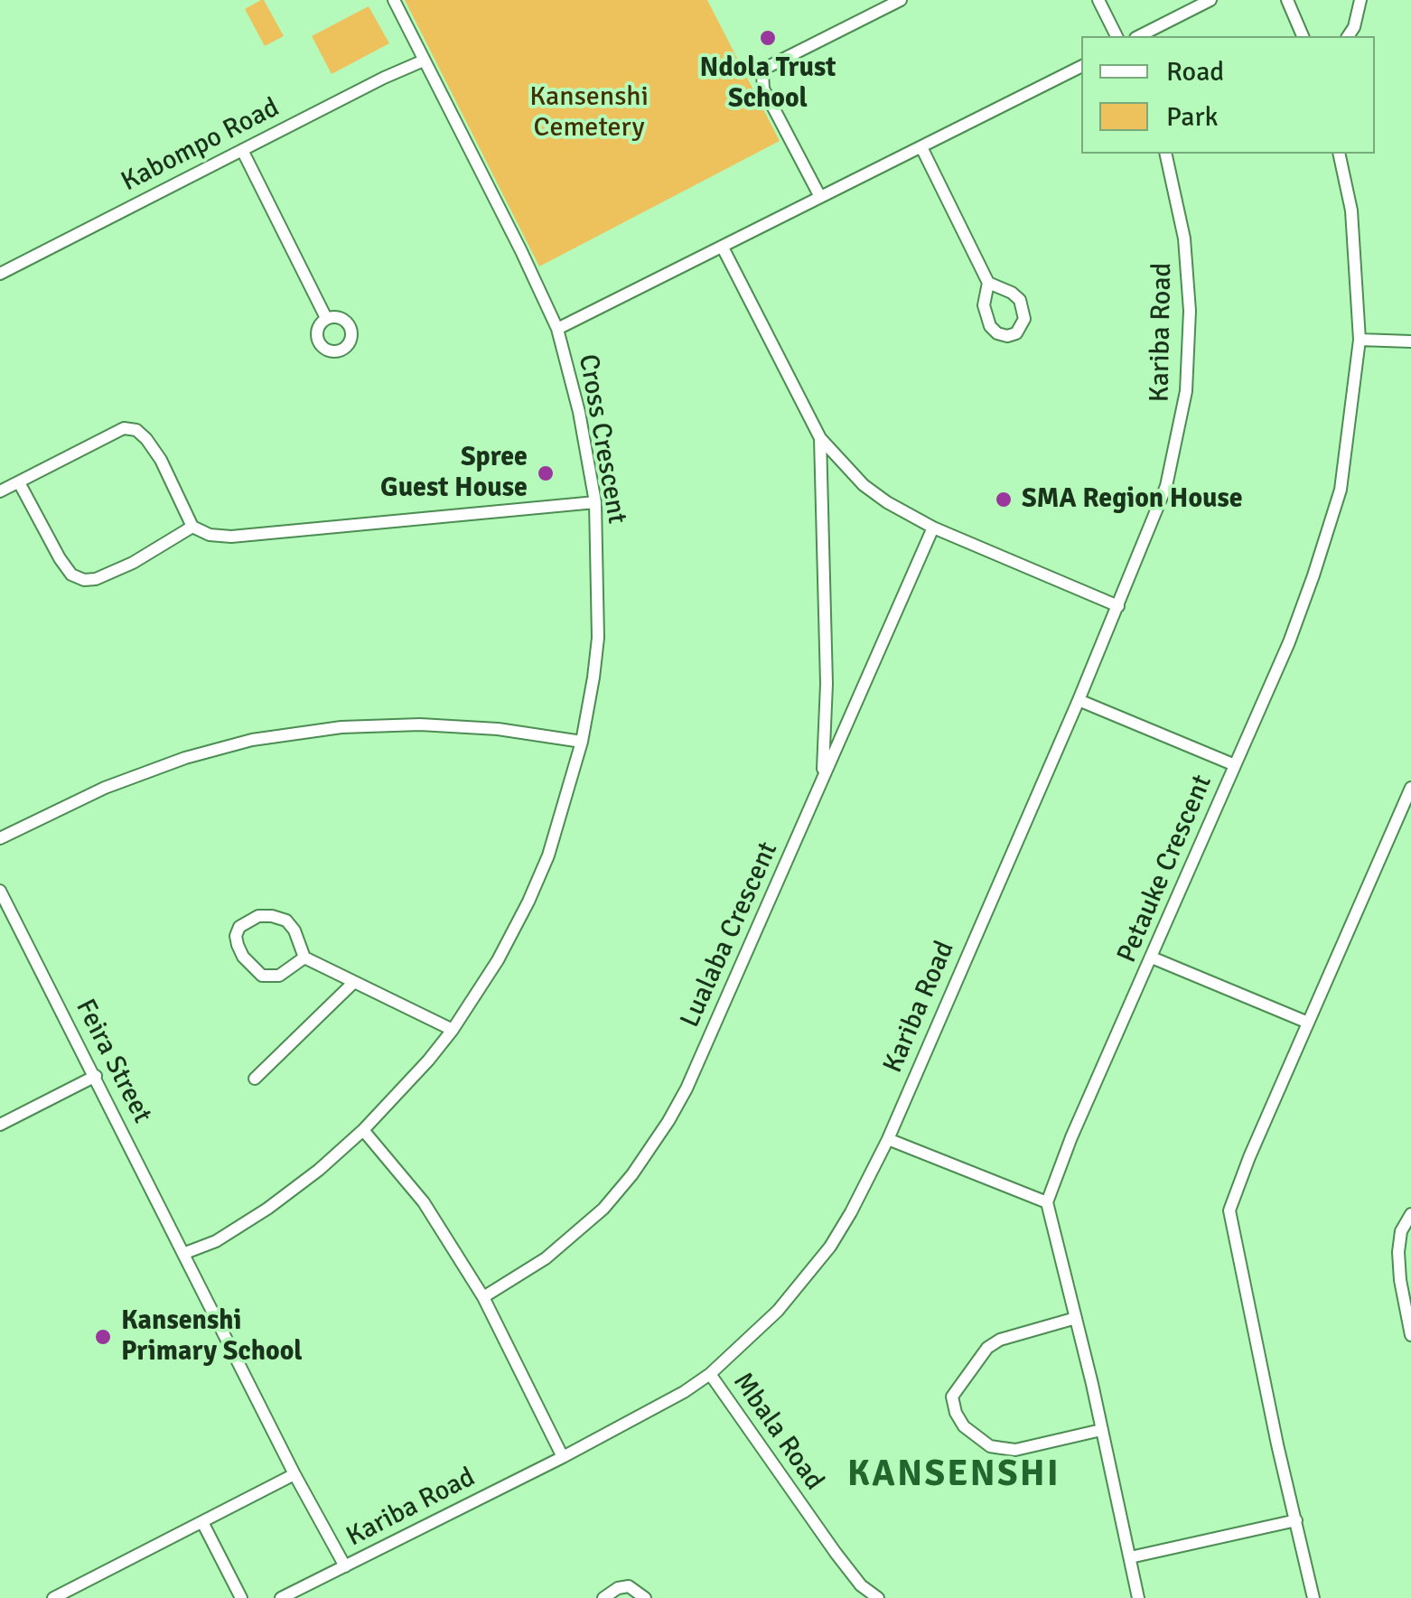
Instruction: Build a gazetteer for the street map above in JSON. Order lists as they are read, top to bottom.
{
  "streets": {
    "street": [
      "Kabompo Road",
      "Kariba Road",
      "Cross Crescent",
      "Petauke Crescent",
      "Lualaba Crescent",
      "Feira Street",
      "Mbala Road"
    ]
  },
  "crossings": [
    ["Kabompo Road", "Cross Crescent"],
    ["Kariba Road", "Feira Street"],
    ["Kariba Road", "Mbala Road"],
    ["Cross Crescent", "Feira Street"]
  ],
  "districts": ["KANSENSHI"],
  "parks": ["Kansenshi Cemetery"],
  "places": [
    "Ndola Trust School",
    "Spree Guest House",
    "SMA Region House",
    "Kansenshi Primary School"
  ],
  "legend": ["Road", "Park"]
}
